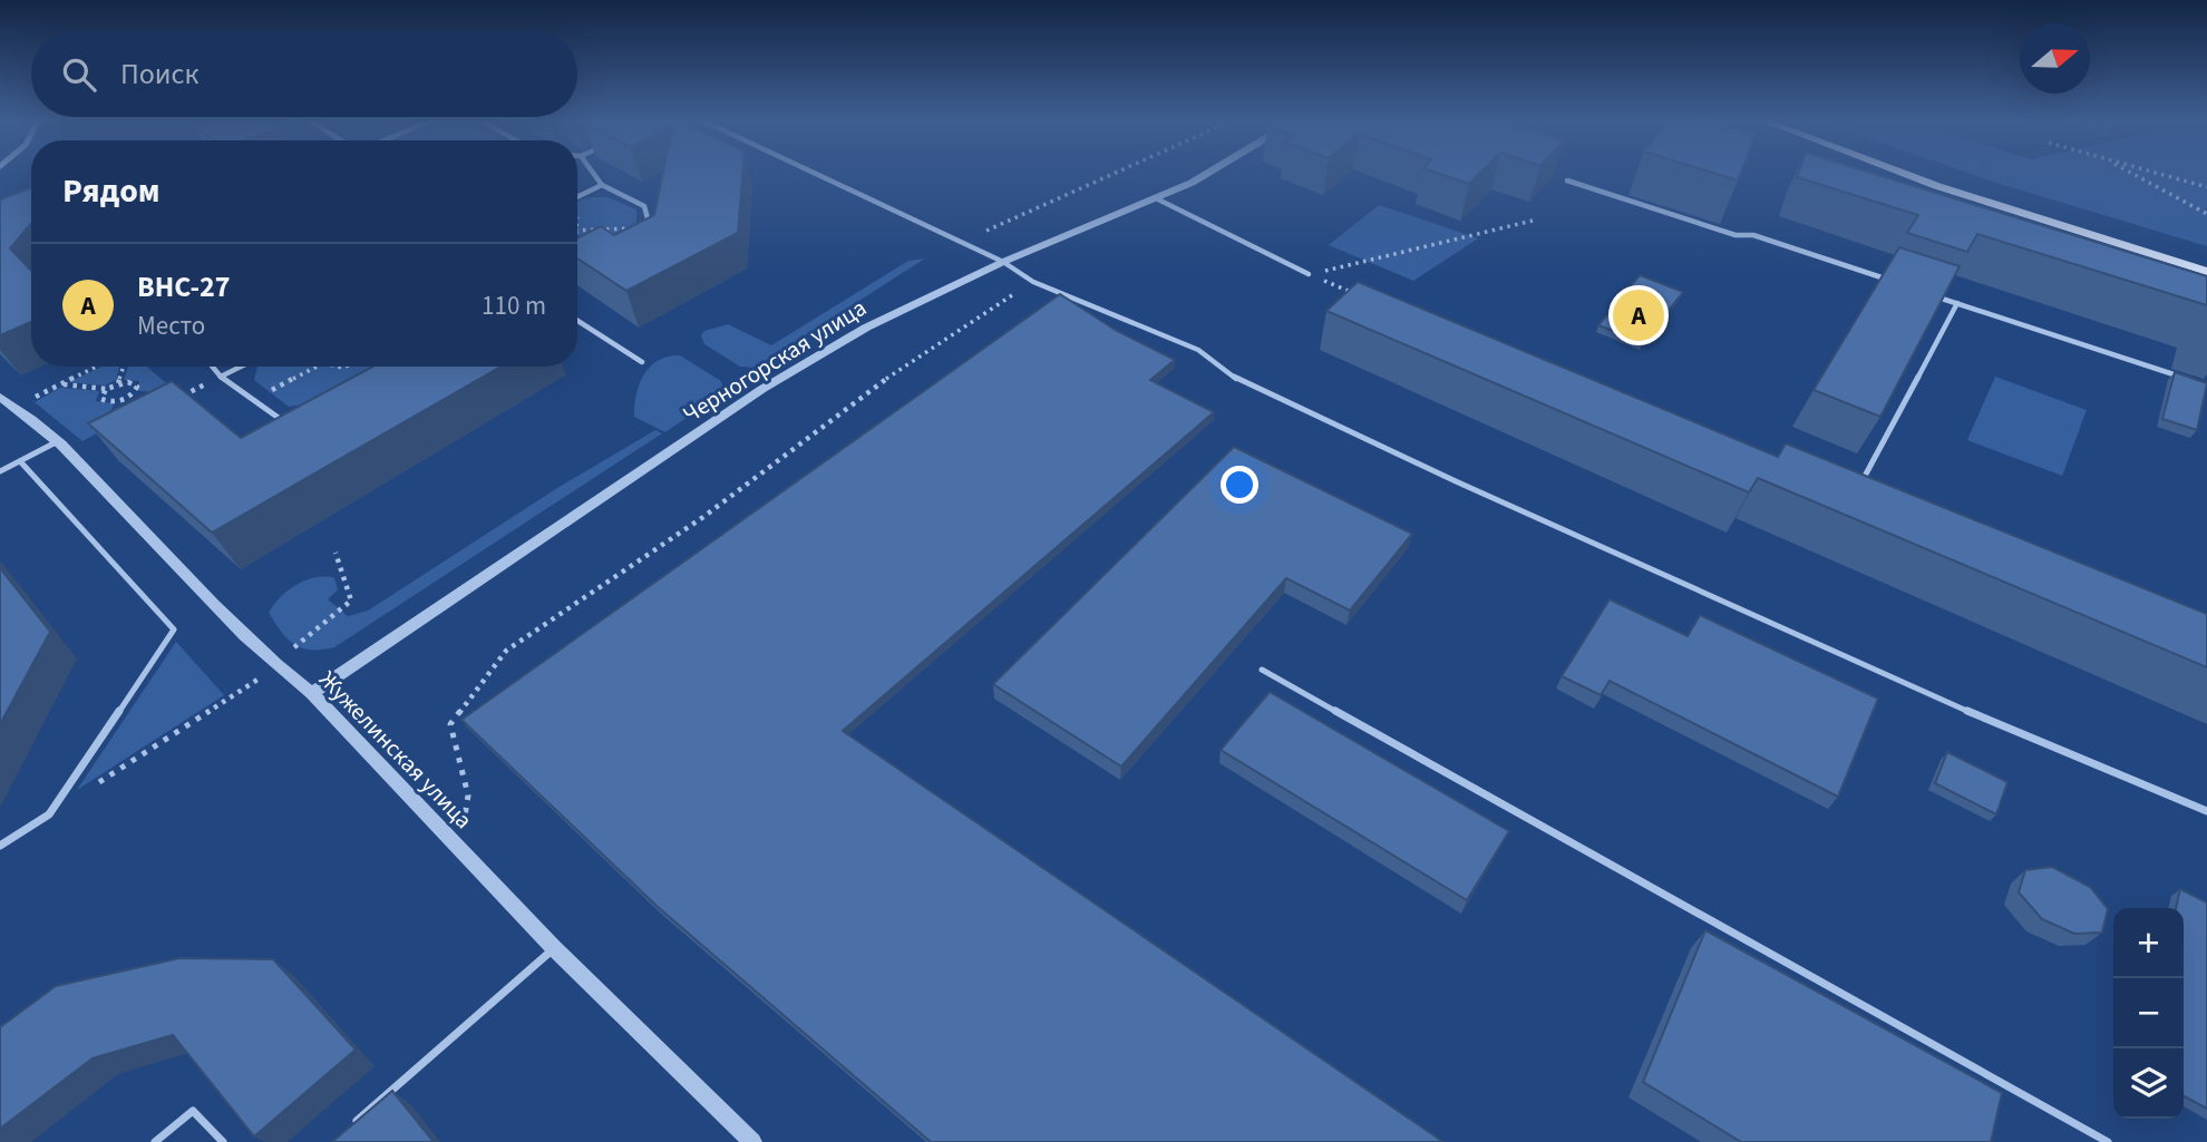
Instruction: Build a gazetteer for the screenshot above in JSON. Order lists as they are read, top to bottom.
{
  "streets": {
    "street": ["Черногорская улица", "Жужелинская улица"]
  },
  "crossings": [
    ["Черногорская улица", "Жужелинская улица"]
  ],
  "north": "right",
  "page": {
    "search": "Поиск",
    "heading": "Рядом",
    "list": [
      {
        "mark": "A",
        "name": "ВНС-27",
        "note": "Место",
        "value": "110 m"
      }
    ],
    "pins": "A",
    "map_buttons": ["+", "−"]
  }
}
